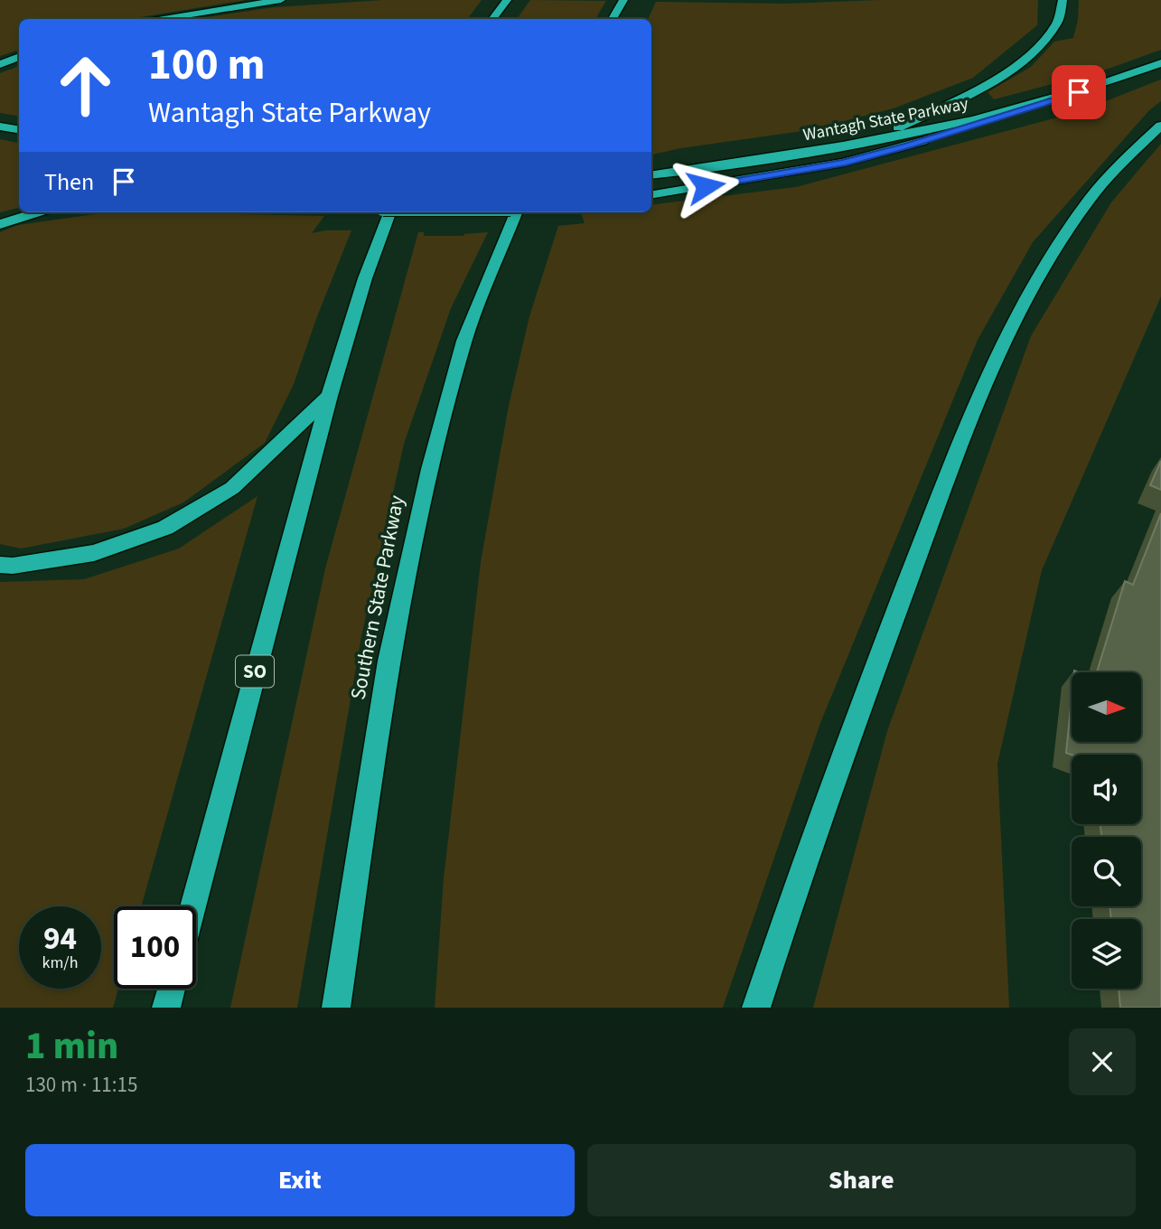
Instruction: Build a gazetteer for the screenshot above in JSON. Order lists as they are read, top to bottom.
{
  "streets": {
    "highway": ["Wantagh State Parkway", "Southern State Parkway", "SO"]
  },
  "north": "right",
  "page": {
    "turn": ["100 m", "Wantagh State Parkway"],
    "then": "Then",
    "speed": "94 km/h",
    "limit": "100",
    "heading": ["1 min", "130 m · 11:15"],
    "buttons": ["Exit", "Share"]
  }
}
